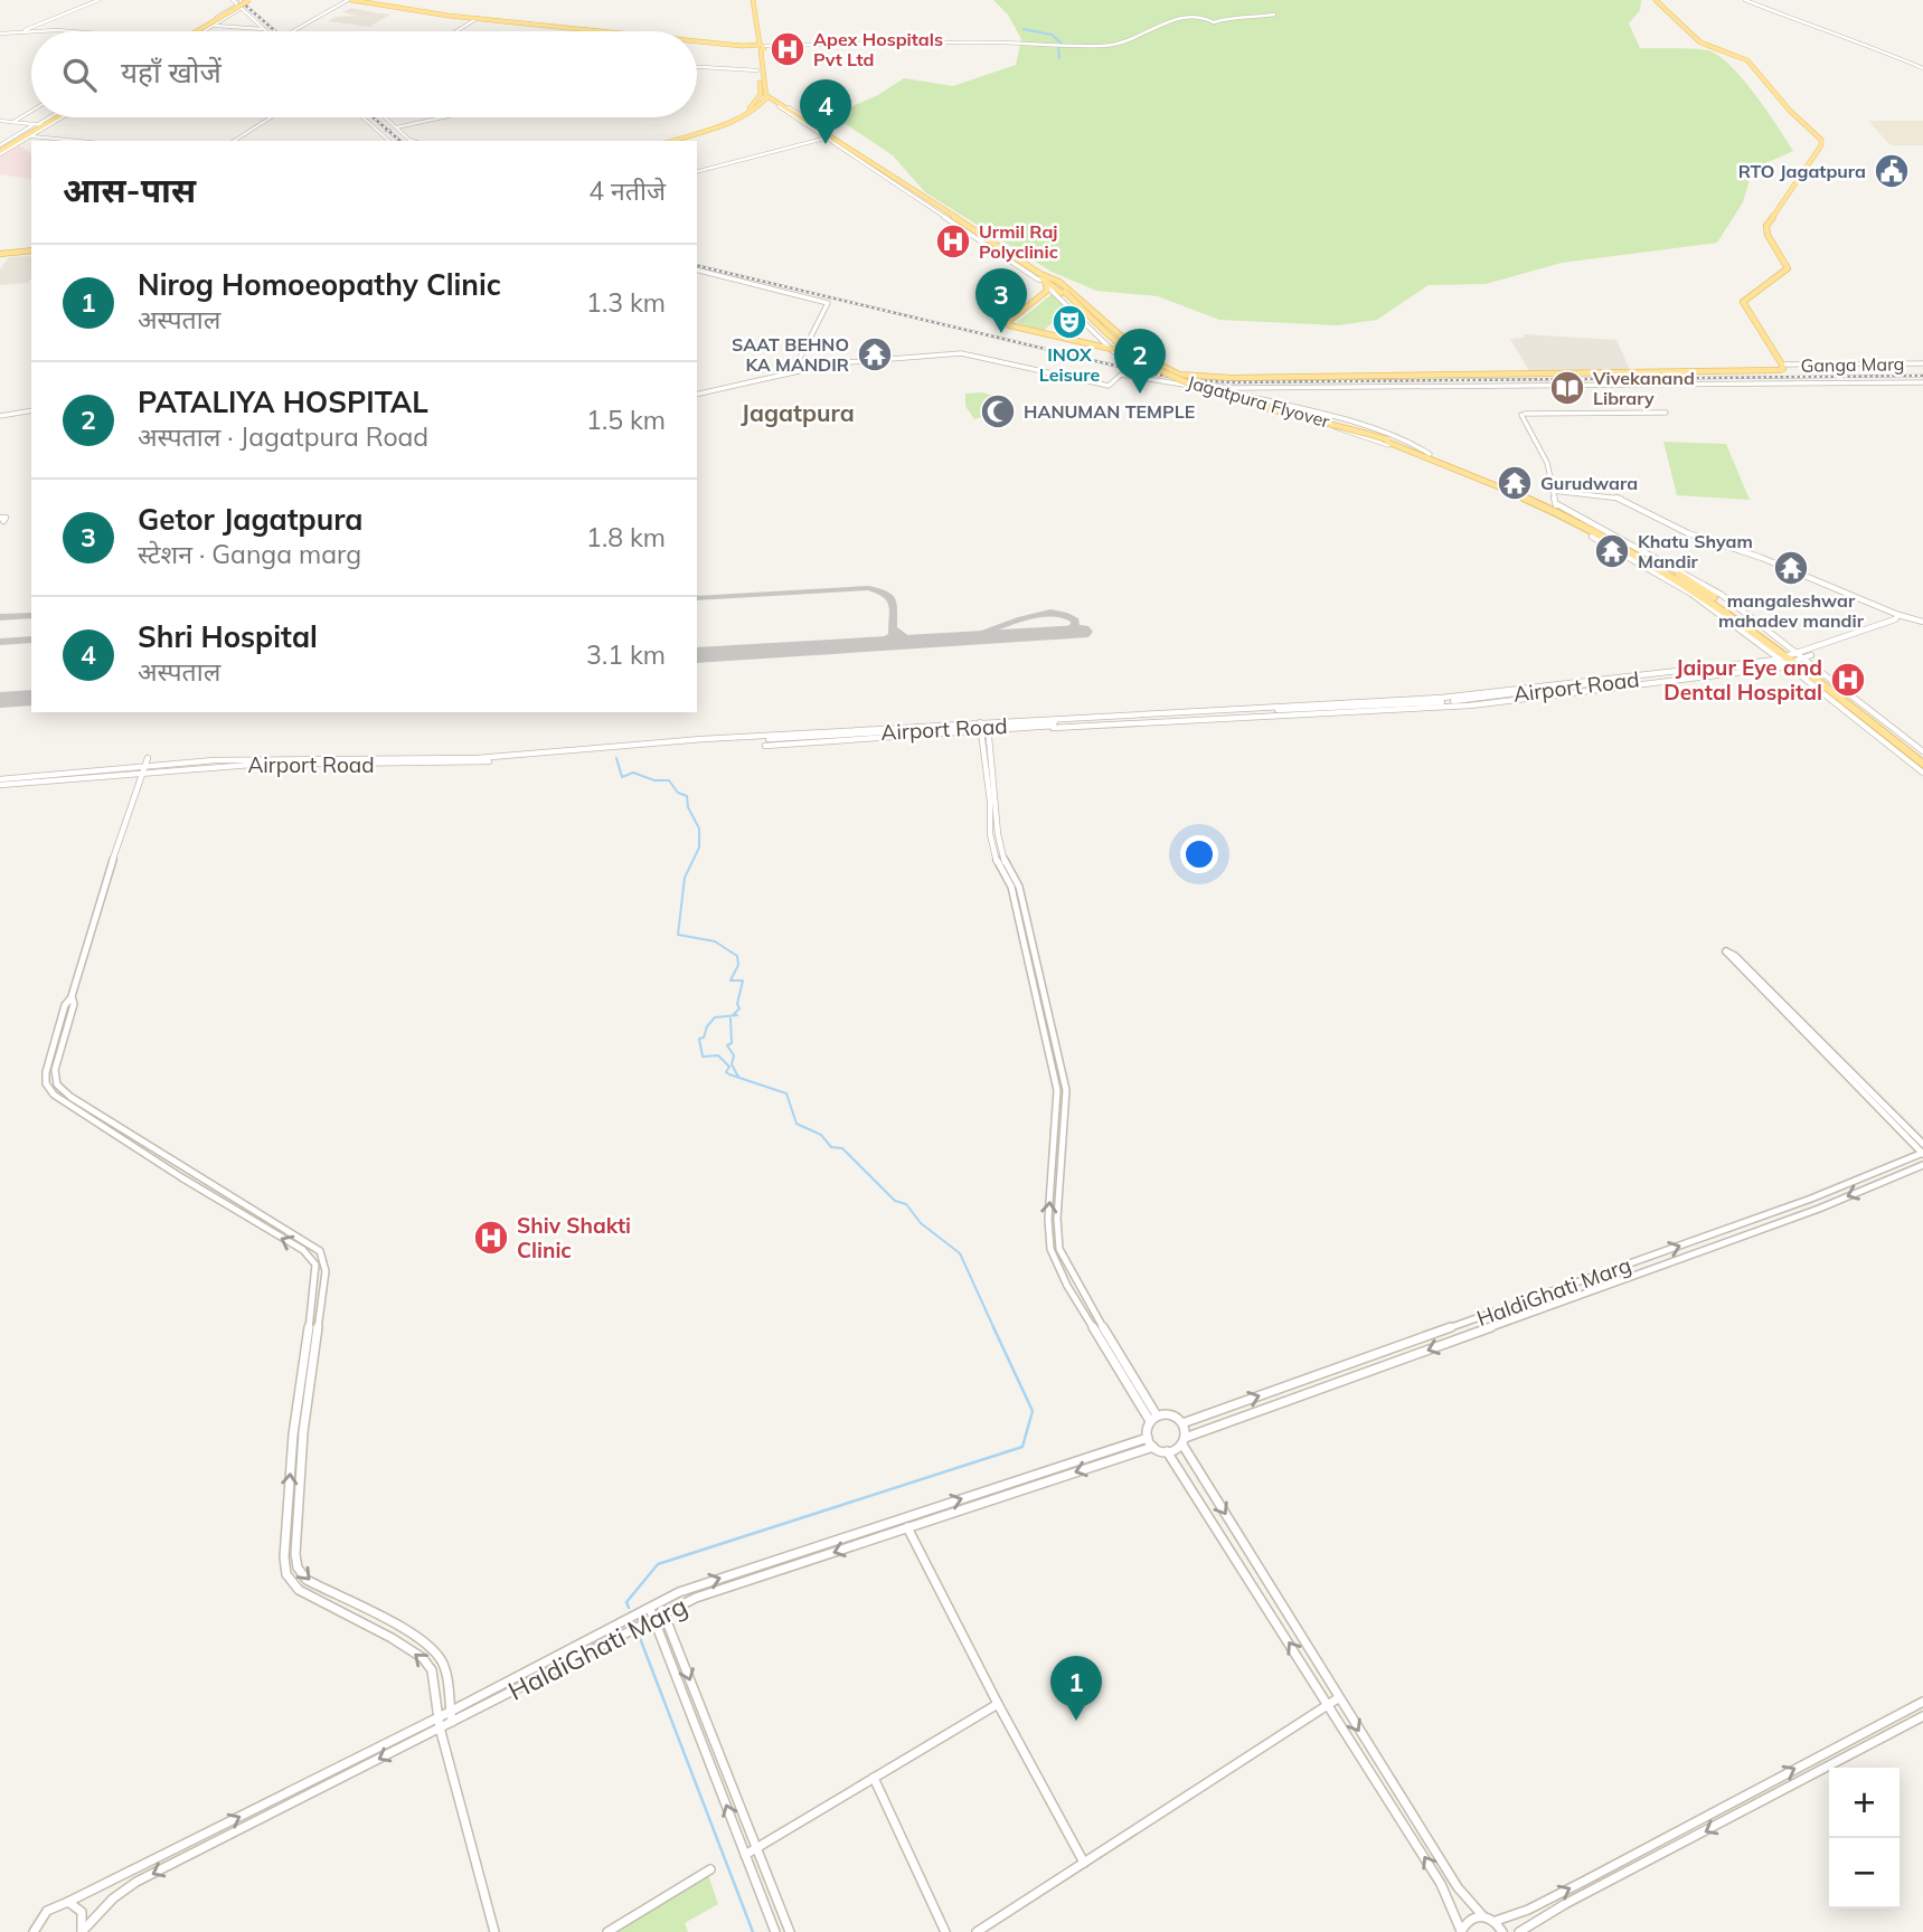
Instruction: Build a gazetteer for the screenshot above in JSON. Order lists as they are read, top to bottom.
{
  "streets": {
    "main road": ["Jagatpura Flyover"],
    "street": ["Ganga Marg", "Airport Road", "HaldiGhati Marg"]
  },
  "districts": ["Jagatpura"],
  "places": {
    "hospital": [
      "Apex Hospitals Pvt Ltd",
      "Urmil Raj Polyclinic",
      "Jaipur Eye and Dental Hospital",
      "Shiv Shakti Clinic"
    ],
    "public building": ["RTO Jagatpura"],
    "theatre": ["INOX Leisure"],
    "temple": [
      "SAAT BEHNO KA MANDIR",
      "Gurudwara",
      "Khatu Shyam Mandir",
      "mangaleshwar mahadev mandir"
    ],
    "library": ["Vivekanand Library"],
    "mosque": ["HANUMAN TEMPLE"]
  },
  "page": {
    "search": "यहाँ खोजें",
    "pins": [
      "4",
      "3",
      "2",
      "1"
    ],
    "heading": ["आस-पास", "4 नतीजे"],
    "list": [
      {
        "mark": "1",
        "name": "Nirog Homoeopathy Clinic",
        "note": "अस्पताल",
        "value": "1.3 km"
      },
      {
        "mark": "2",
        "name": "PATALIYA HOSPITAL",
        "note": "अस्पताल · Jagatpura Road",
        "value": "1.5 km"
      },
      {
        "mark": "3",
        "name": "Getor Jagatpura",
        "note": "स्टेशन · Ganga marg",
        "value": "1.8 km"
      },
      {
        "mark": "4",
        "name": "Shri Hospital",
        "note": "अस्पताल",
        "value": "3.1 km"
      }
    ],
    "map_buttons": ["+", "−"]
  }
}
